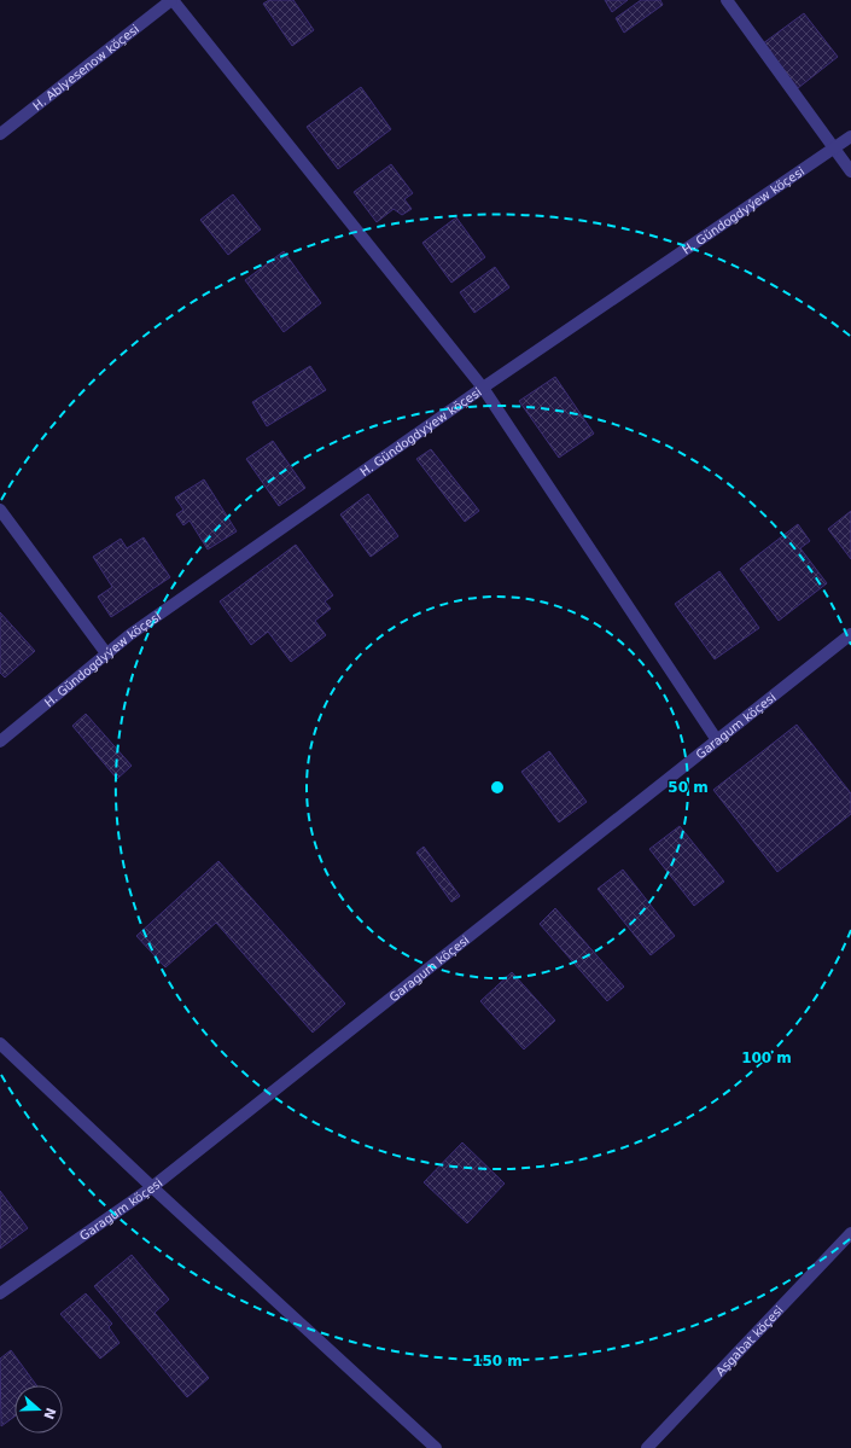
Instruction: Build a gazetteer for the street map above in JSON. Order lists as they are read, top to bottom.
{
  "streets": {
    "street": [
      "H. Ablyesenow köçesi",
      "H. Gündogdyýew köçesi",
      "Garagum köçesi",
      "Aşgabat köçesi"
    ]
  },
  "north": "right",
  "rings": ["50 m", "100 m", "150 m"]
}
